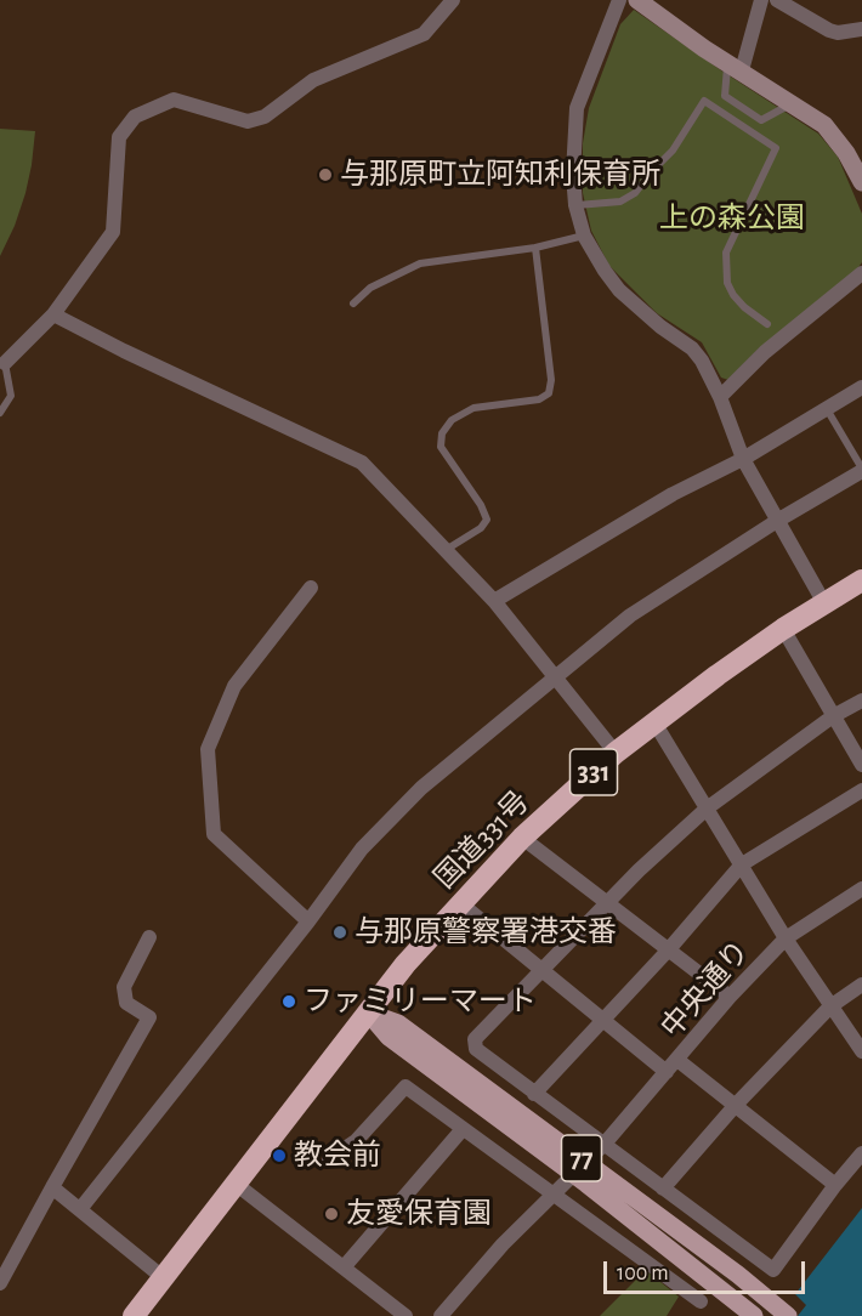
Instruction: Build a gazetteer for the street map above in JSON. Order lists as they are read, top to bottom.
{
  "streets": {
    "highway": ["331", "国道331号"],
    "main road": ["77"],
    "street": ["中央通り"]
  },
  "crossings": [
    ["国道331号", "77"],
    ["中央通り", "77"]
  ],
  "parks": ["上の森公園"],
  "places": [
    "与那原町立阿知利保育所",
    "与那原警察署港交番",
    "ファミリーマート",
    "教会前",
    "友愛保育園"
  ],
  "scale_bar": "100 m"
}
